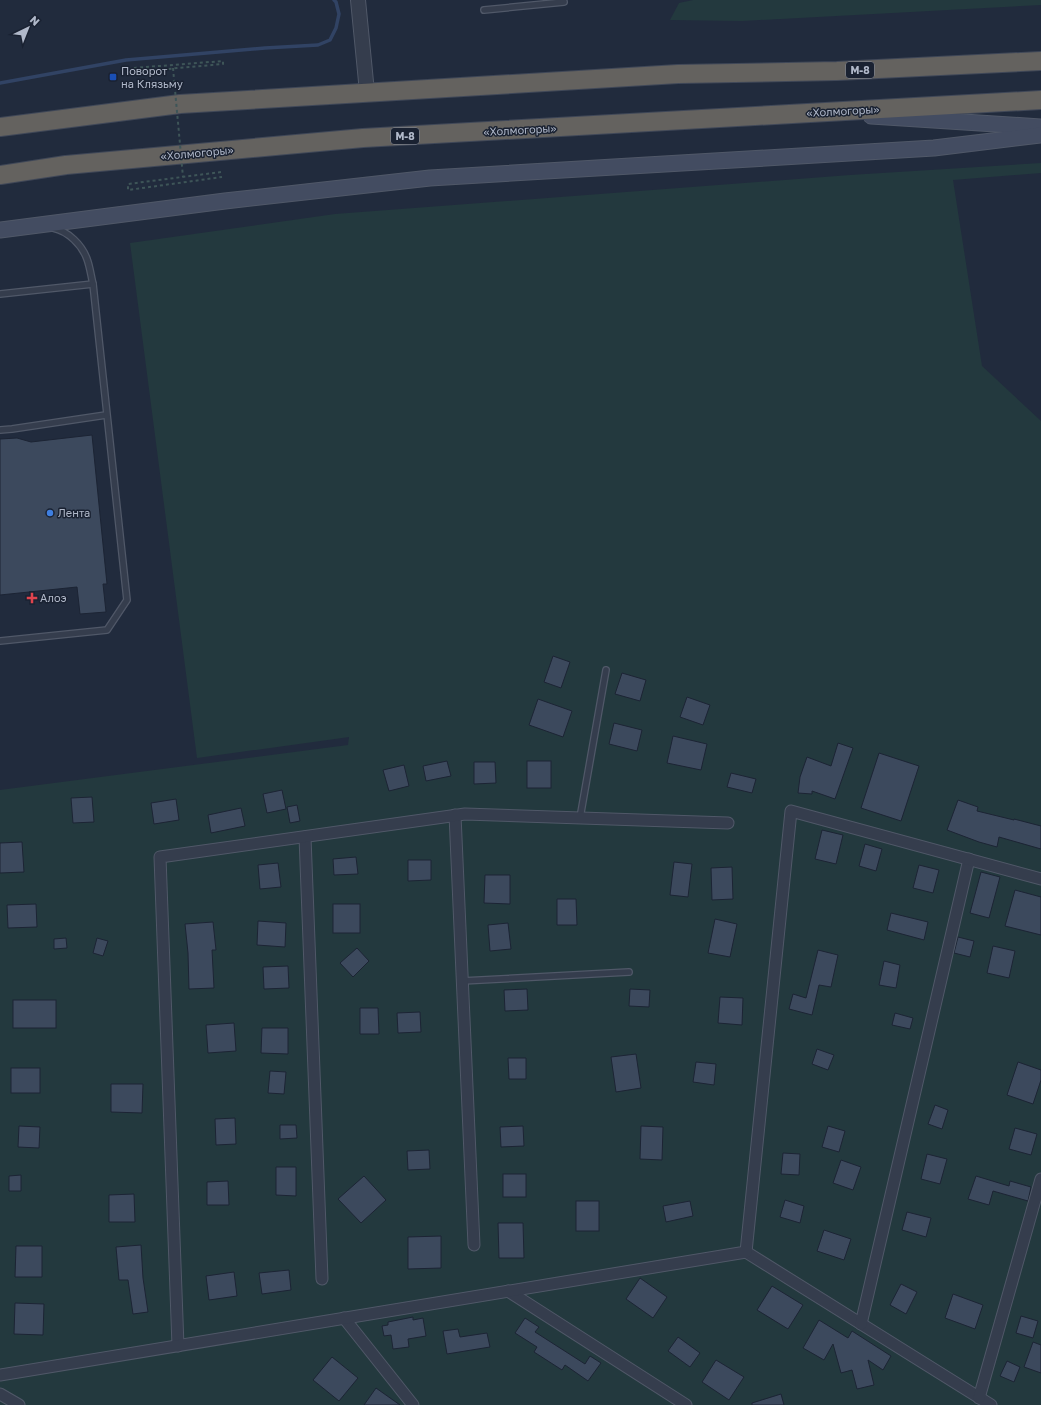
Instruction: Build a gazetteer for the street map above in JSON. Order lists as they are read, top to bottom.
{
  "streets": {
    "highway": ["М-8", "«Холмогоры»"]
  },
  "places": {
    "transit": ["Поворот на Клязьму"],
    "other": ["Лента"],
    "health": ["Алоэ"]
  },
  "north": "top right"
}
